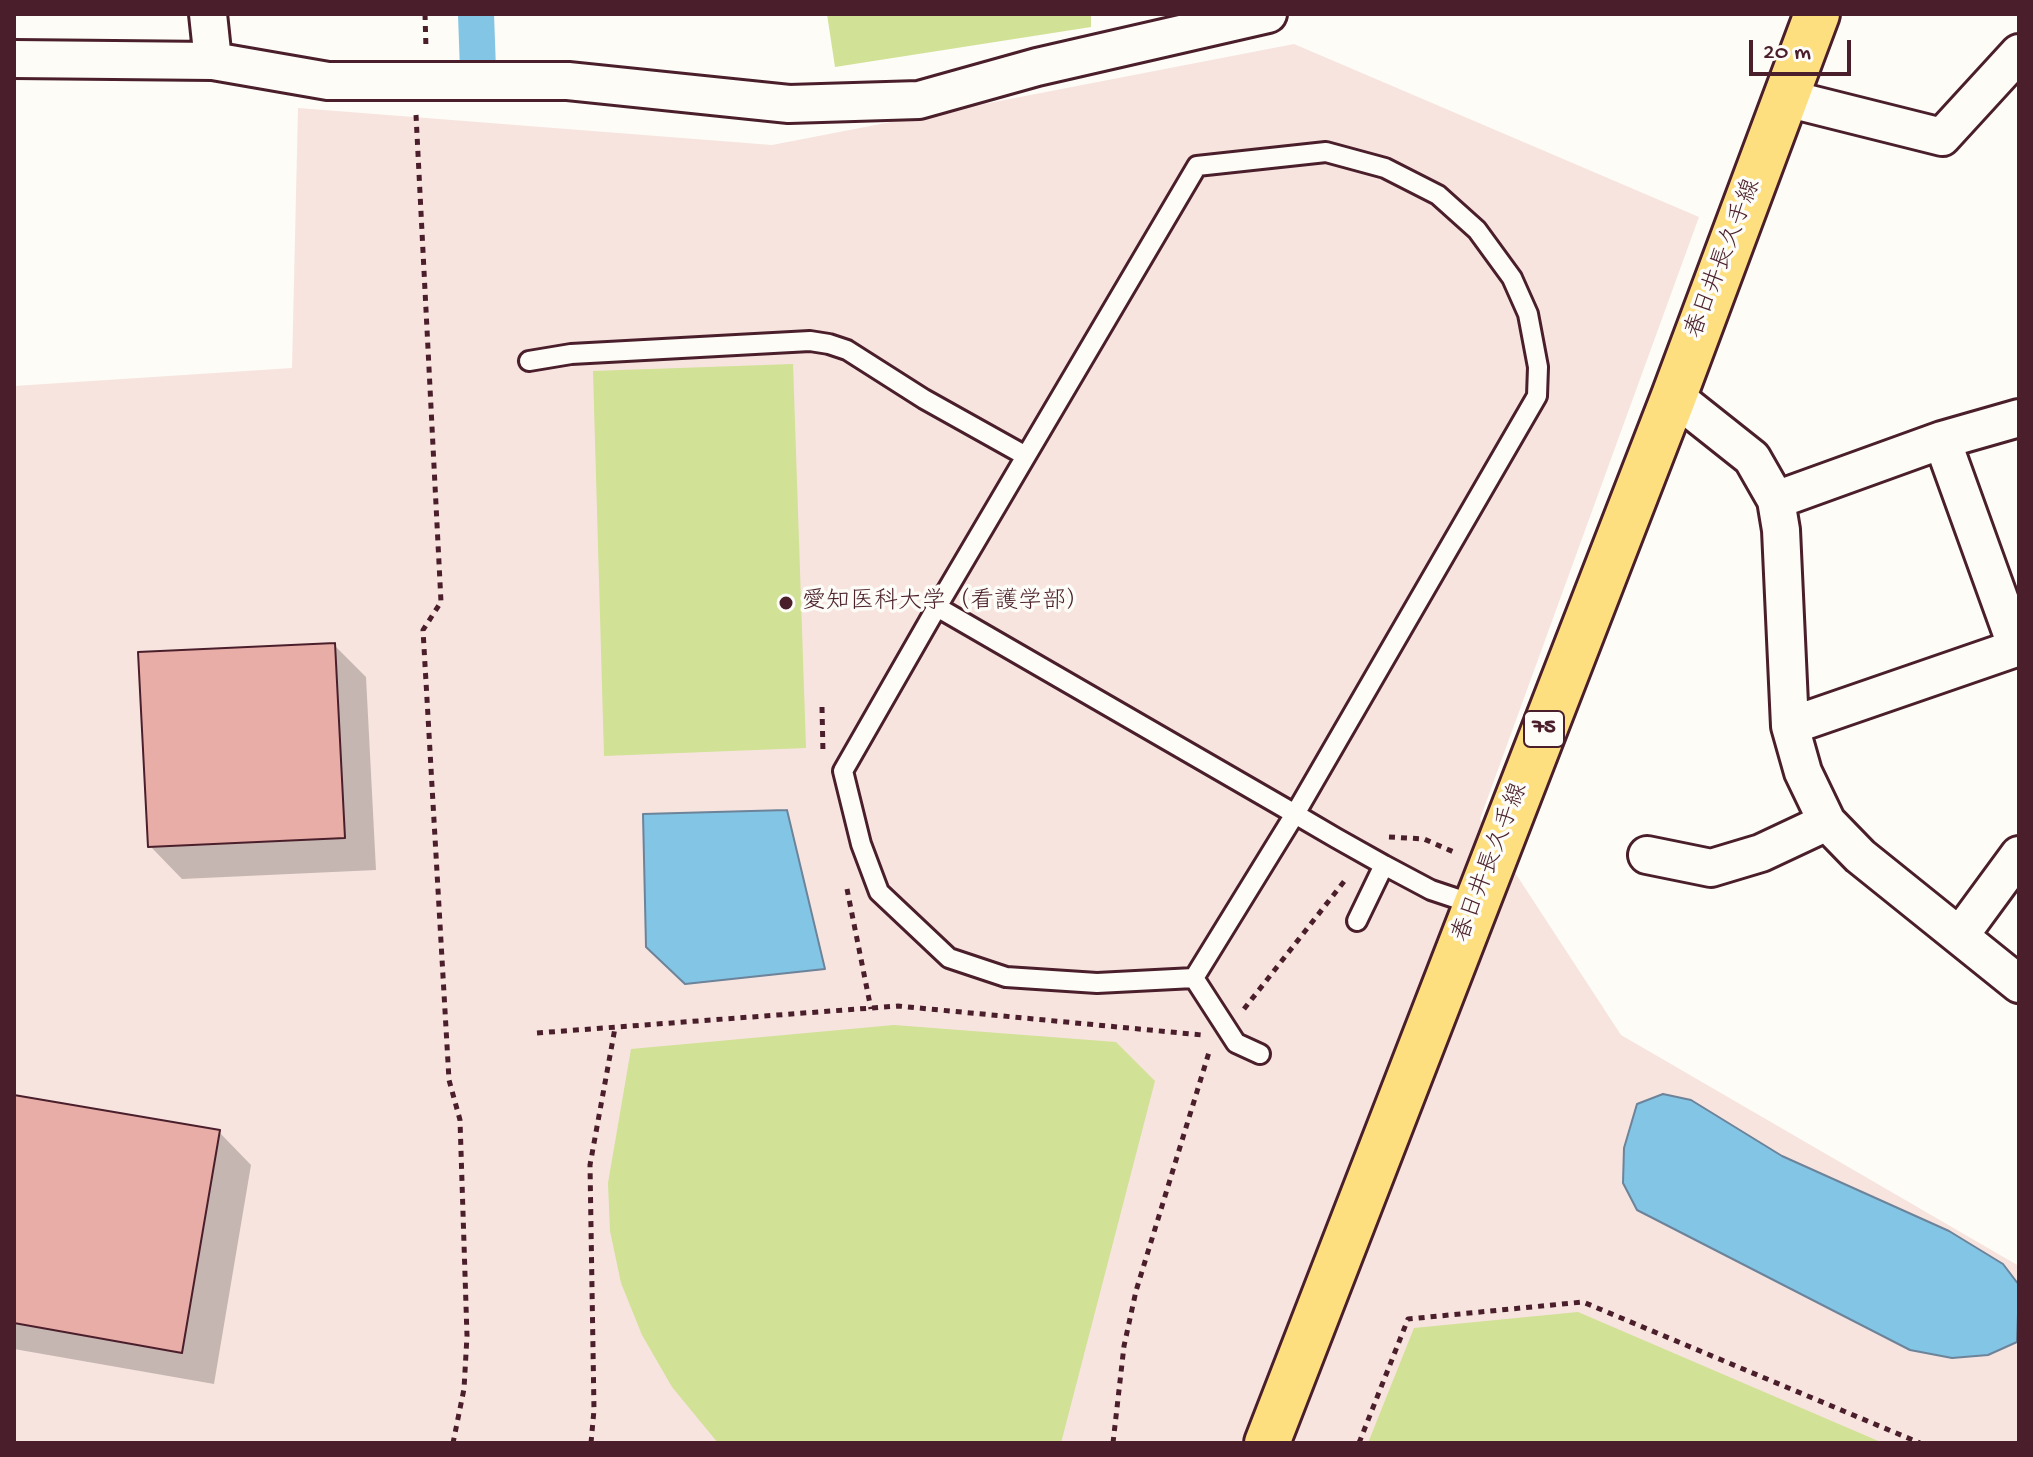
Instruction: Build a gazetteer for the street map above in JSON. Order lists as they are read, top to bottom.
{
  "streets": {
    "main road": ["春日井長久手線", "75"]
  },
  "places": ["愛知医科大学（看護学部）"],
  "scale_bar": "20 m"
}
